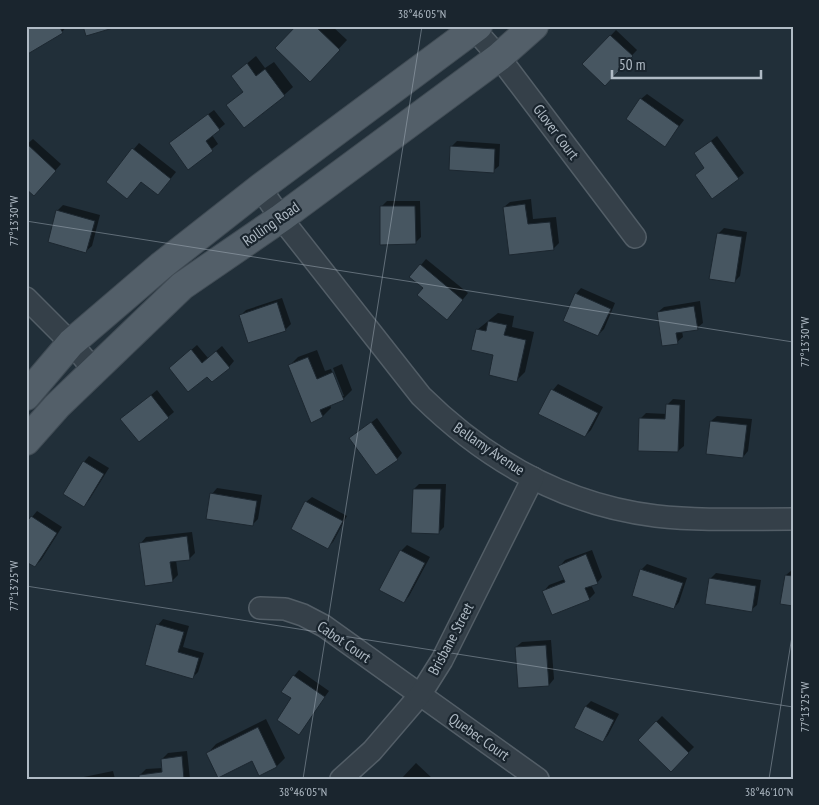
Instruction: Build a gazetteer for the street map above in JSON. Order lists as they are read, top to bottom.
{
  "streets": {
    "main road": ["Rolling Road"],
    "street": [
      "Glover Court",
      "Bellamy Avenue",
      "Brisbane Street",
      "Cabot Court",
      "Quebec Court"
    ]
  },
  "crossings": [
    ["Glover Court", "Rolling Road"],
    ["Rolling Road", "Bellamy Avenue"],
    ["Bellamy Avenue", "Brisbane Street"],
    ["Brisbane Street", "Cabot Court"],
    ["Brisbane Street", "Quebec Court"],
    ["Cabot Court", "Quebec Court"]
  ],
  "scale_bar": "50 m",
  "coordinates": [
    "38°46'05\"N",
    "77°13'30\"W",
    "77°13'25\"W",
    "38°46'10\"N"
  ]
}
